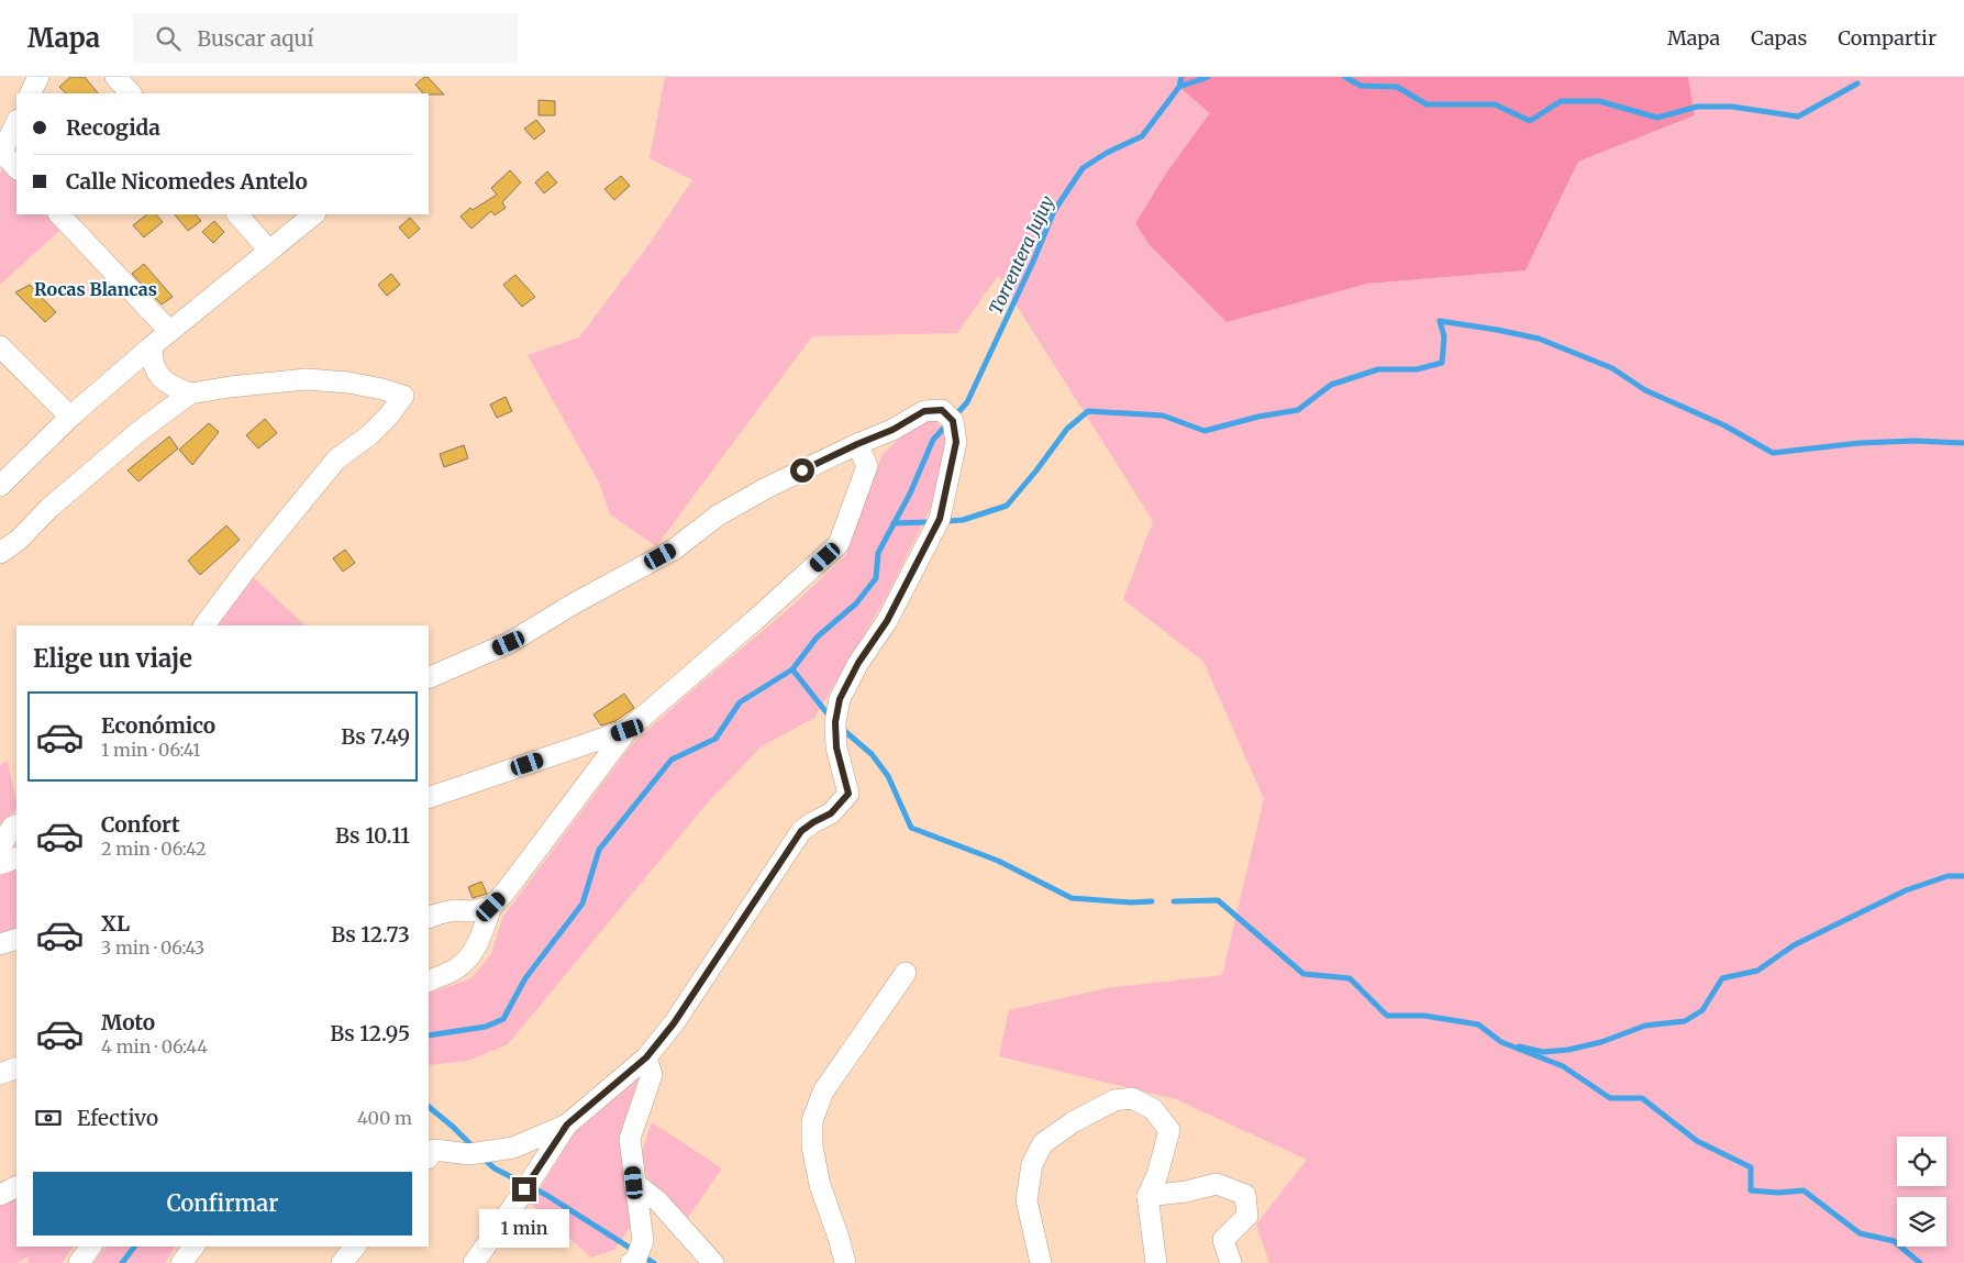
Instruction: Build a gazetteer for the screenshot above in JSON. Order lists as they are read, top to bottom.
{
  "districts": ["Rocas Blancas"],
  "water": ["Torrentera Jujuy"],
  "page": {
    "header": "Mapa",
    "search": "Buscar aquí",
    "nav": ["Mapa", "Capas", "Compartir"],
    "banner": ["Recogida", "Calle Nicomedes Antelo"],
    "heading": "Elige un viaje",
    "list": [
      {
        "name": "Económico",
        "note": "1 min · 06:41",
        "value": "Bs 7.49"
      },
      {
        "name": "Confort",
        "note": "2 min · 06:42",
        "value": "Bs 10.11"
      },
      {
        "name": "XL",
        "note": "3 min · 06:43",
        "value": "Bs 12.73"
      },
      {
        "name": "Moto",
        "note": "4 min · 06:44",
        "value": "Bs 12.95"
      }
    ],
    "pay": ["Efectivo", "400 m"],
    "buttons": "Confirmar",
    "bubble": "1 min"
  }
}
